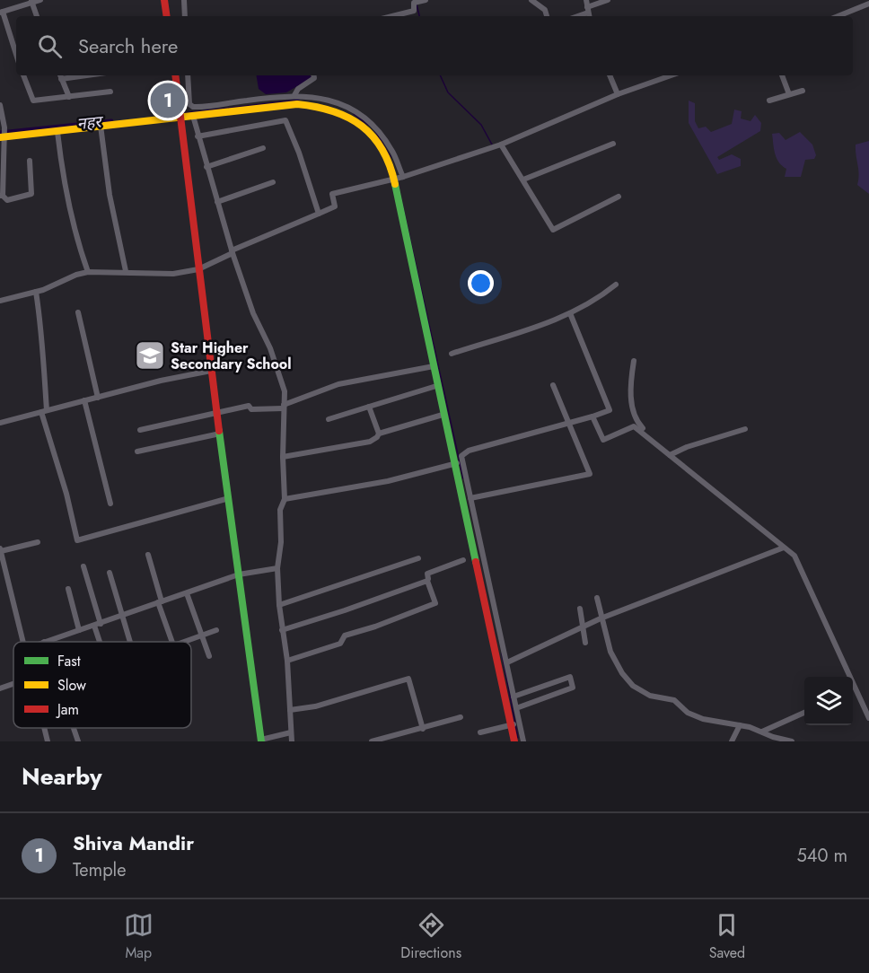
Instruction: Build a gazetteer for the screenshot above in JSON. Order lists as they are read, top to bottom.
{
  "water": ["नहर"],
  "places": {
    "school or university": ["Star Higher Secondary School"]
  },
  "legend": ["Fast", "Slow", "Jam"],
  "page": {
    "search": "Search here",
    "pins": "1",
    "heading": "Nearby",
    "list": [
      {
        "mark": "1",
        "name": "Shiva Mandir",
        "note": "Temple",
        "value": "540 m"
      }
    ],
    "nav": ["Map", "Directions", "Saved"]
  }
}
